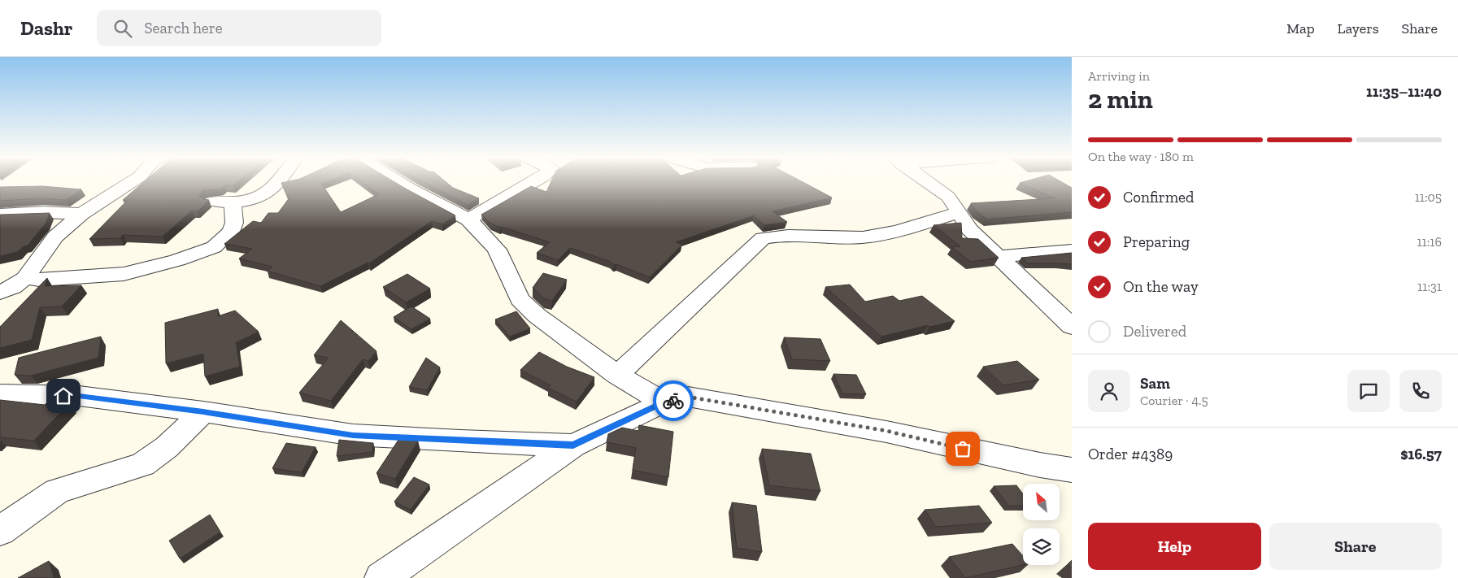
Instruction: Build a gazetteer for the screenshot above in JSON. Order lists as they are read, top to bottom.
{
  "north": "top left",
  "page": {
    "header": "Dashr",
    "search": "Search here",
    "nav": ["Map", "Layers", "Share"],
    "heading": ["2 min", "Arriving in", "11:35–11:40"],
    "panel": [
      "Sam",
      "Courier · 4.5",
      "Order #4389",
      "$16.57"
    ],
    "bar": "On the way · 180 m",
    "list": [
      ["Confirmed", "11:05"],
      ["Preparing", "11:16"],
      ["On the way", "11:31"],
      "Delivered"
    ],
    "buttons": ["Help", "Share"]
  }
}
